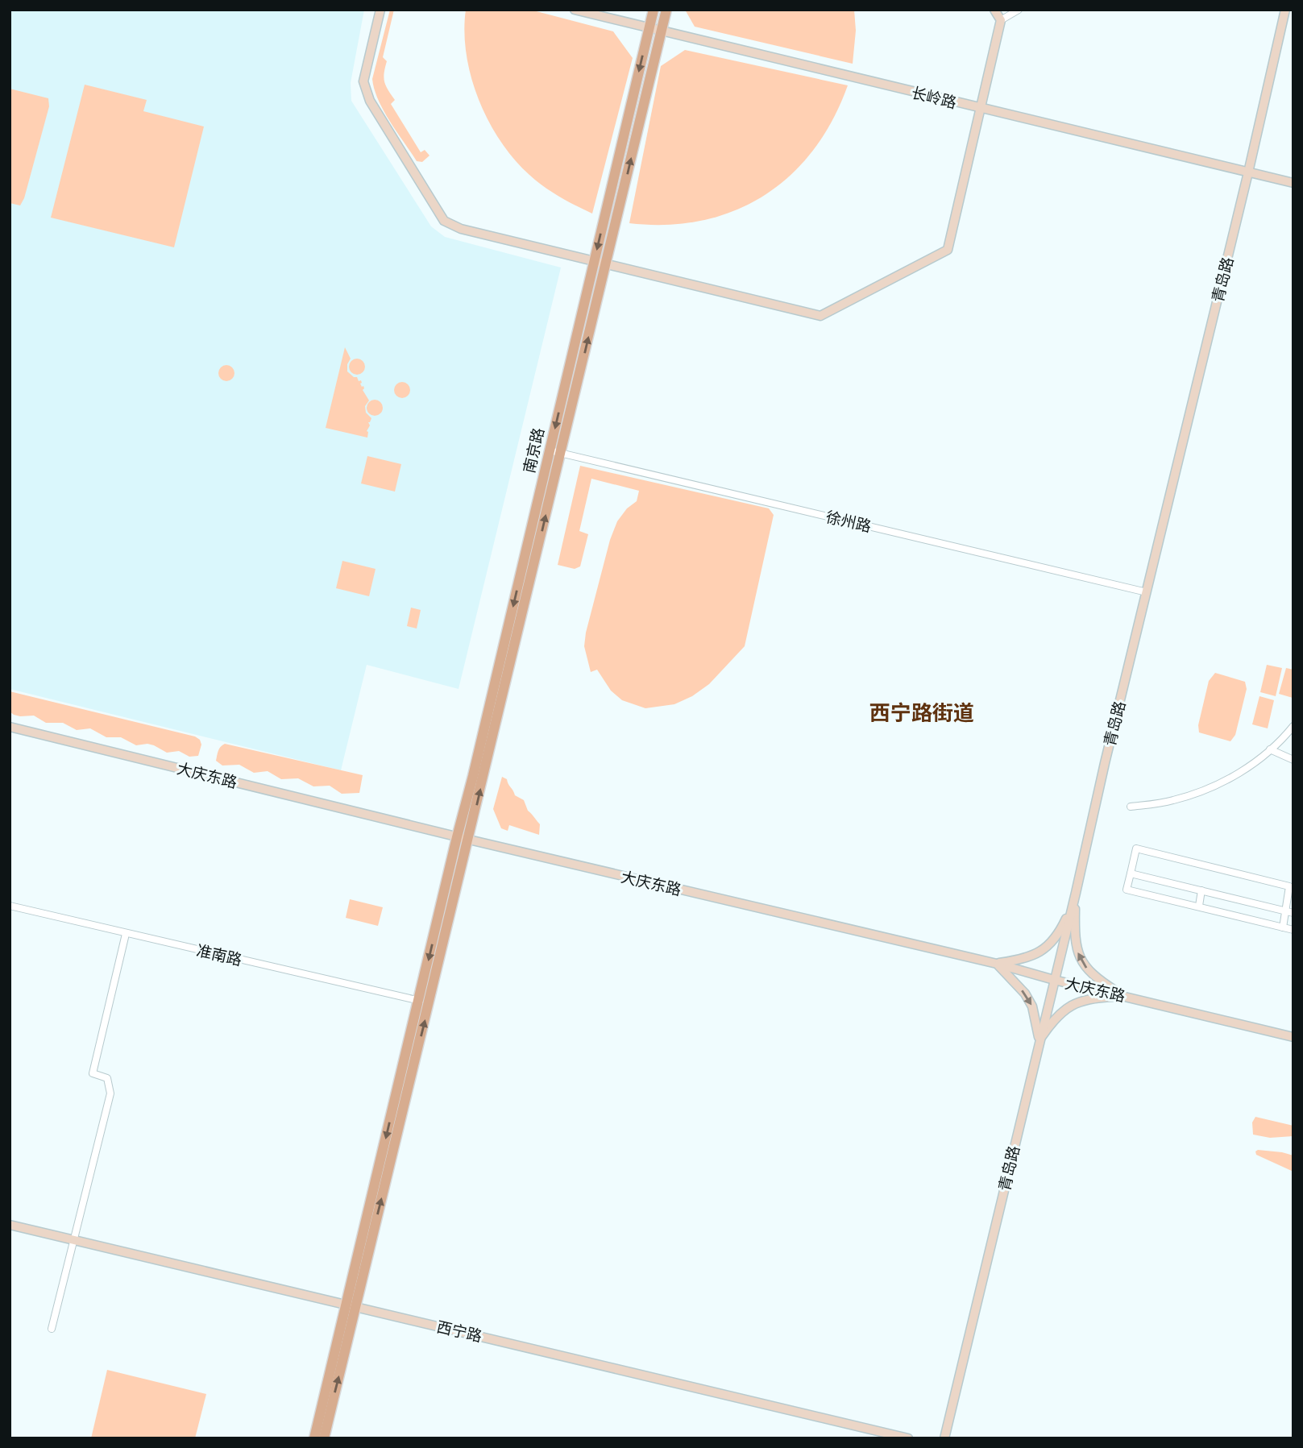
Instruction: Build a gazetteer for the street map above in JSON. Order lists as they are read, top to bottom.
{
  "streets": {
    "main road": ["南京路"],
    "street": [
      "长岭路",
      "青岛路",
      "徐州路",
      "大庆东路",
      "准南路",
      "西宁路"
    ]
  },
  "crossings": [
    ["长岭路", "青岛路"],
    ["长岭路", "南京路"],
    ["青岛路", "徐州路"],
    ["青岛路", "大庆东路"],
    ["南京路", "徐州路"],
    ["南京路", "大庆东路"],
    ["南京路", "准南路"]
  ],
  "districts": ["西宁路街道"]
}
